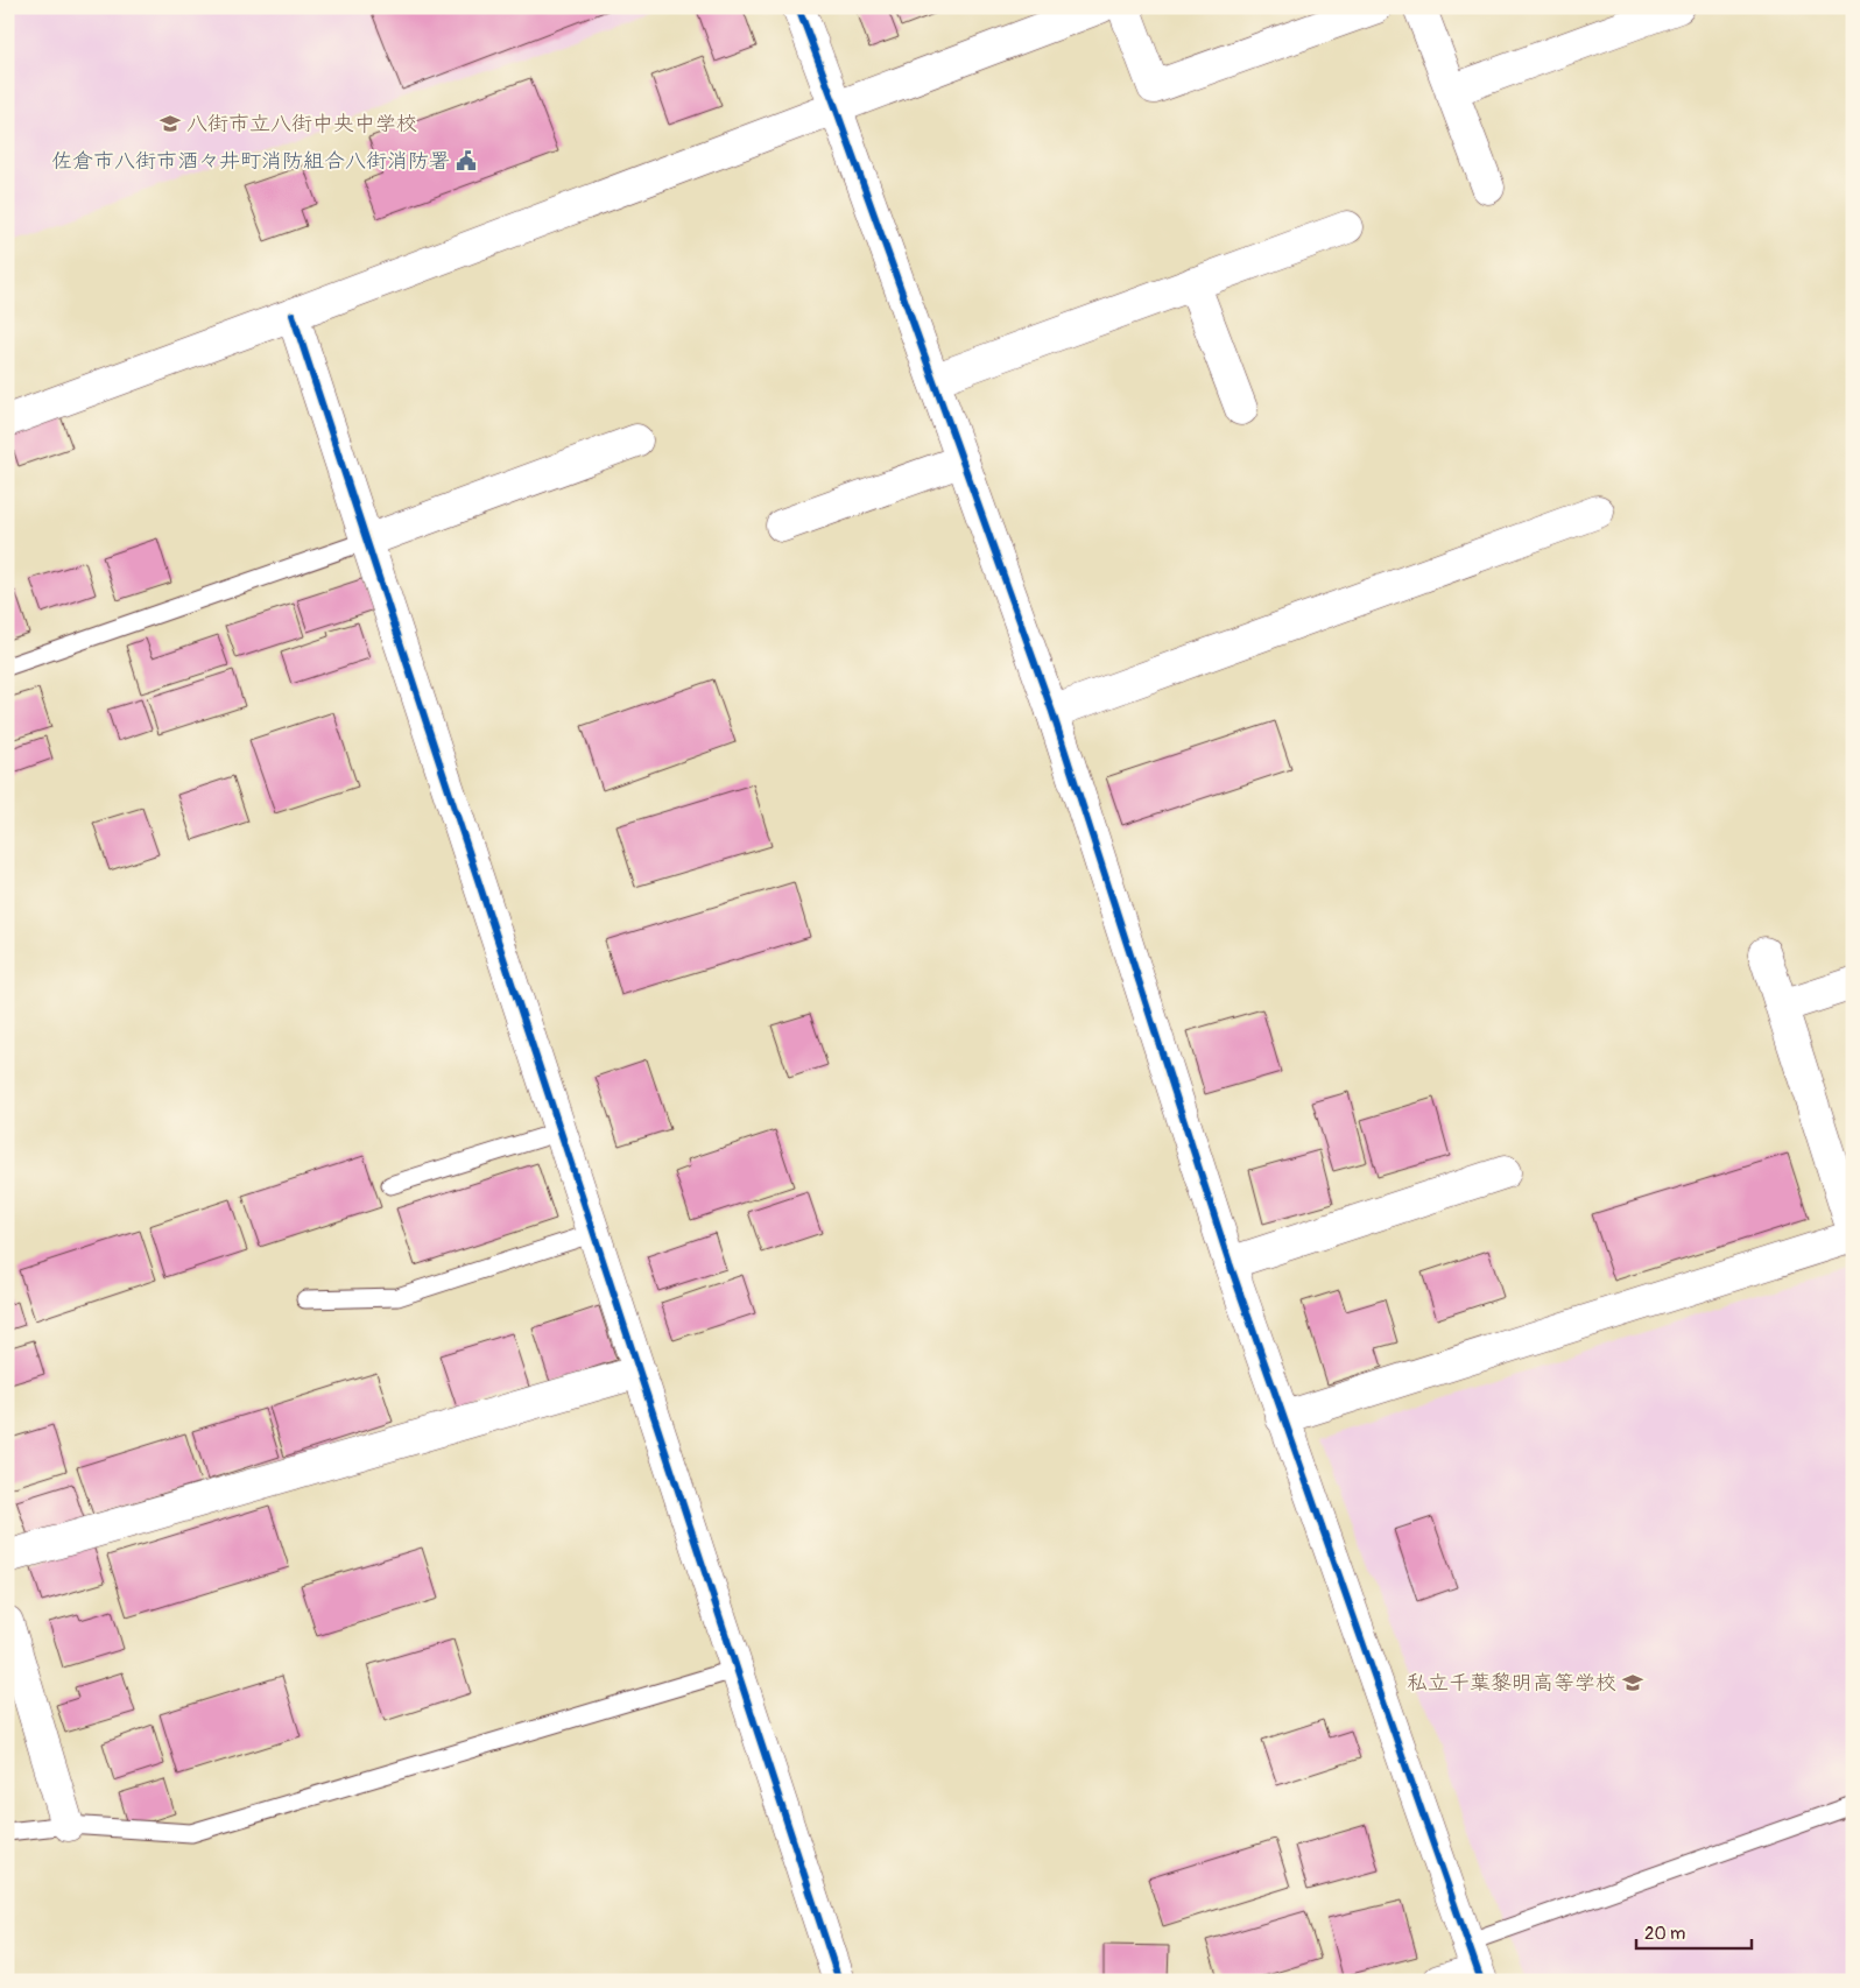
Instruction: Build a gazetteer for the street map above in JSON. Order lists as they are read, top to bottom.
{
  "places": {
    "school or university": ["八街市立八街中央中学校", "私立千葉黎明高等学校"],
    "public building": ["佐倉市八街市酒々井町消防組合八街消防署"]
  },
  "scale_bar": "20 m"
}
